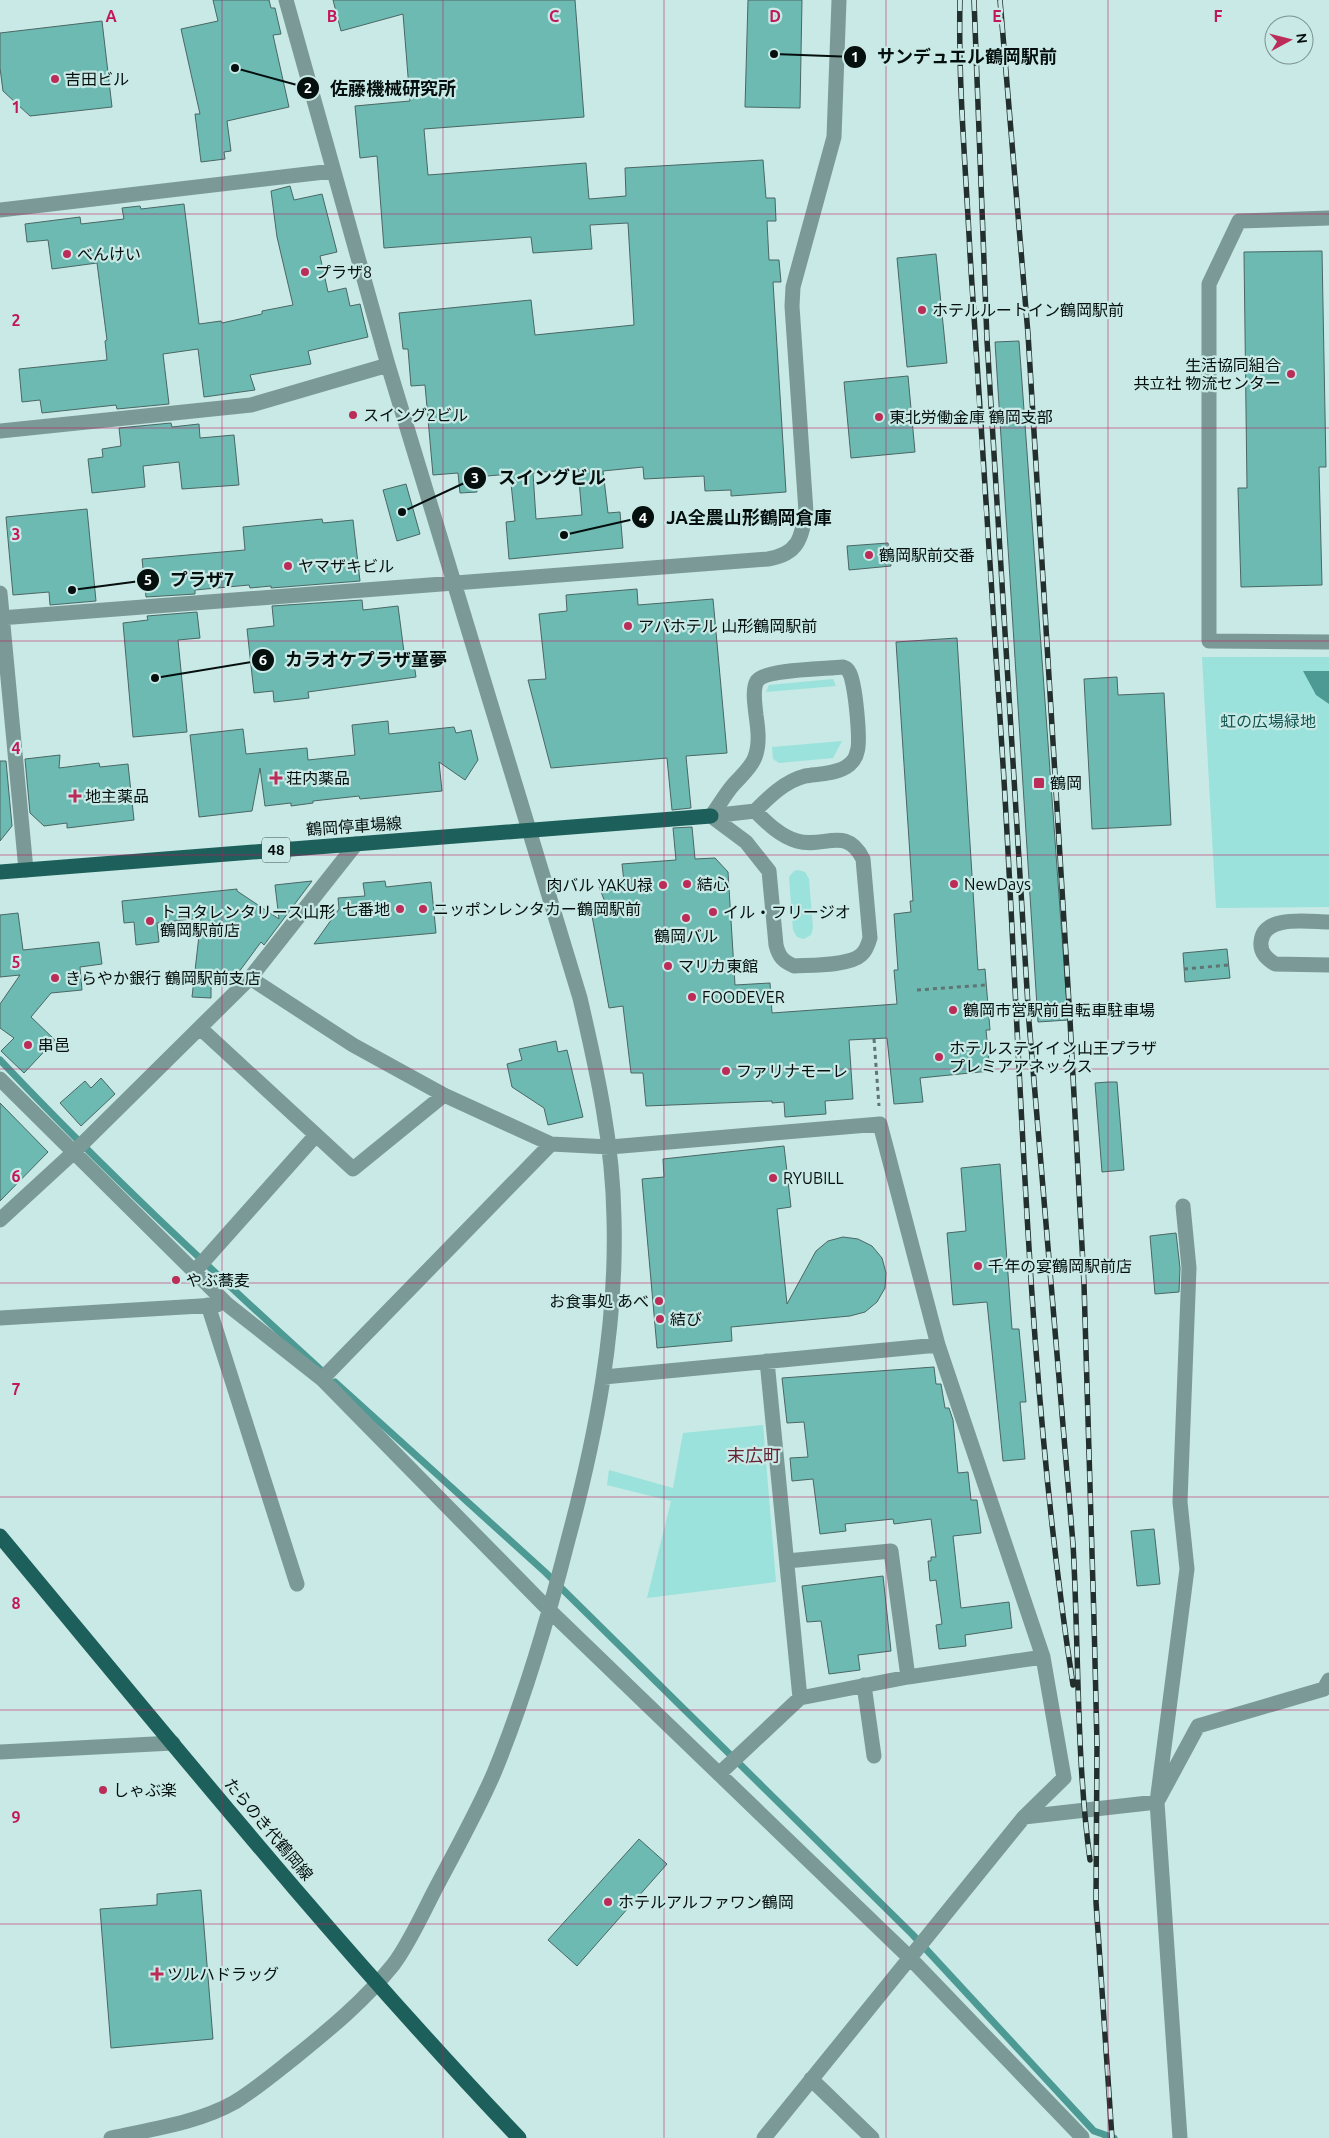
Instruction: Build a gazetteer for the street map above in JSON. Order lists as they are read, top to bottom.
{
  "streets": {
    "main road": ["鶴岡停車場線", "48", "たらのき代鶴岡線"]
  },
  "districts": ["末広町"],
  "parks": ["虹の広場緑地"],
  "places": {
    "other": [
      "サンデュエル鶴岡駅前",
      "佐藤機械研究所",
      "吉田ビル",
      "べんけい",
      "プラザ8",
      "ホテルルートイン鶴岡駅前",
      "生活協同組合 共立社 物流センター",
      "スイング2ビル",
      "東北労働金庫 鶴岡支部",
      "スイングビル",
      "JA全農山形鶴岡倉庫",
      "鶴岡駅前交番",
      "ヤマザキビル",
      "プラザ7",
      "アパホテル 山形鶴岡駅前",
      "カラオケプラザ童夢",
      "結心",
      "NewDays",
      "肉バル YAKU禄",
      "七番地",
      "ニッポンレンタカー鶴岡駅前",
      "イル・フリージオ",
      "鶴岡バル",
      "トヨタレンタリース山形 鶴岡駅前店",
      "マリカ東館",
      "きらやか銀行 鶴岡駅前支店",
      "FOODEVER",
      "鶴岡市営駅前自転車駐車場",
      "串邑",
      "ホテルステイイン山王プラザ プレミアアネックス",
      "ファリナモーレ",
      "RYUBILL",
      "千年の宴鶴岡駅前店",
      "やぶ蕎麦",
      "お食事処 あべ",
      "結び",
      "しゃぶ楽",
      "ホテルアルファワン鶴岡"
    ],
    "health": ["荘内薬品", "地主薬品", "ツルハドラッグ"],
    "transit": ["鶴岡"]
  },
  "north": "right",
  "grid": {
    "columns": [
      "A",
      "B",
      "C",
      "D",
      "E",
      "F"
    ],
    "rows": [
      "1",
      "2",
      "3",
      "4",
      "5",
      "6",
      "7",
      "8",
      "9"
    ]
  }
}
